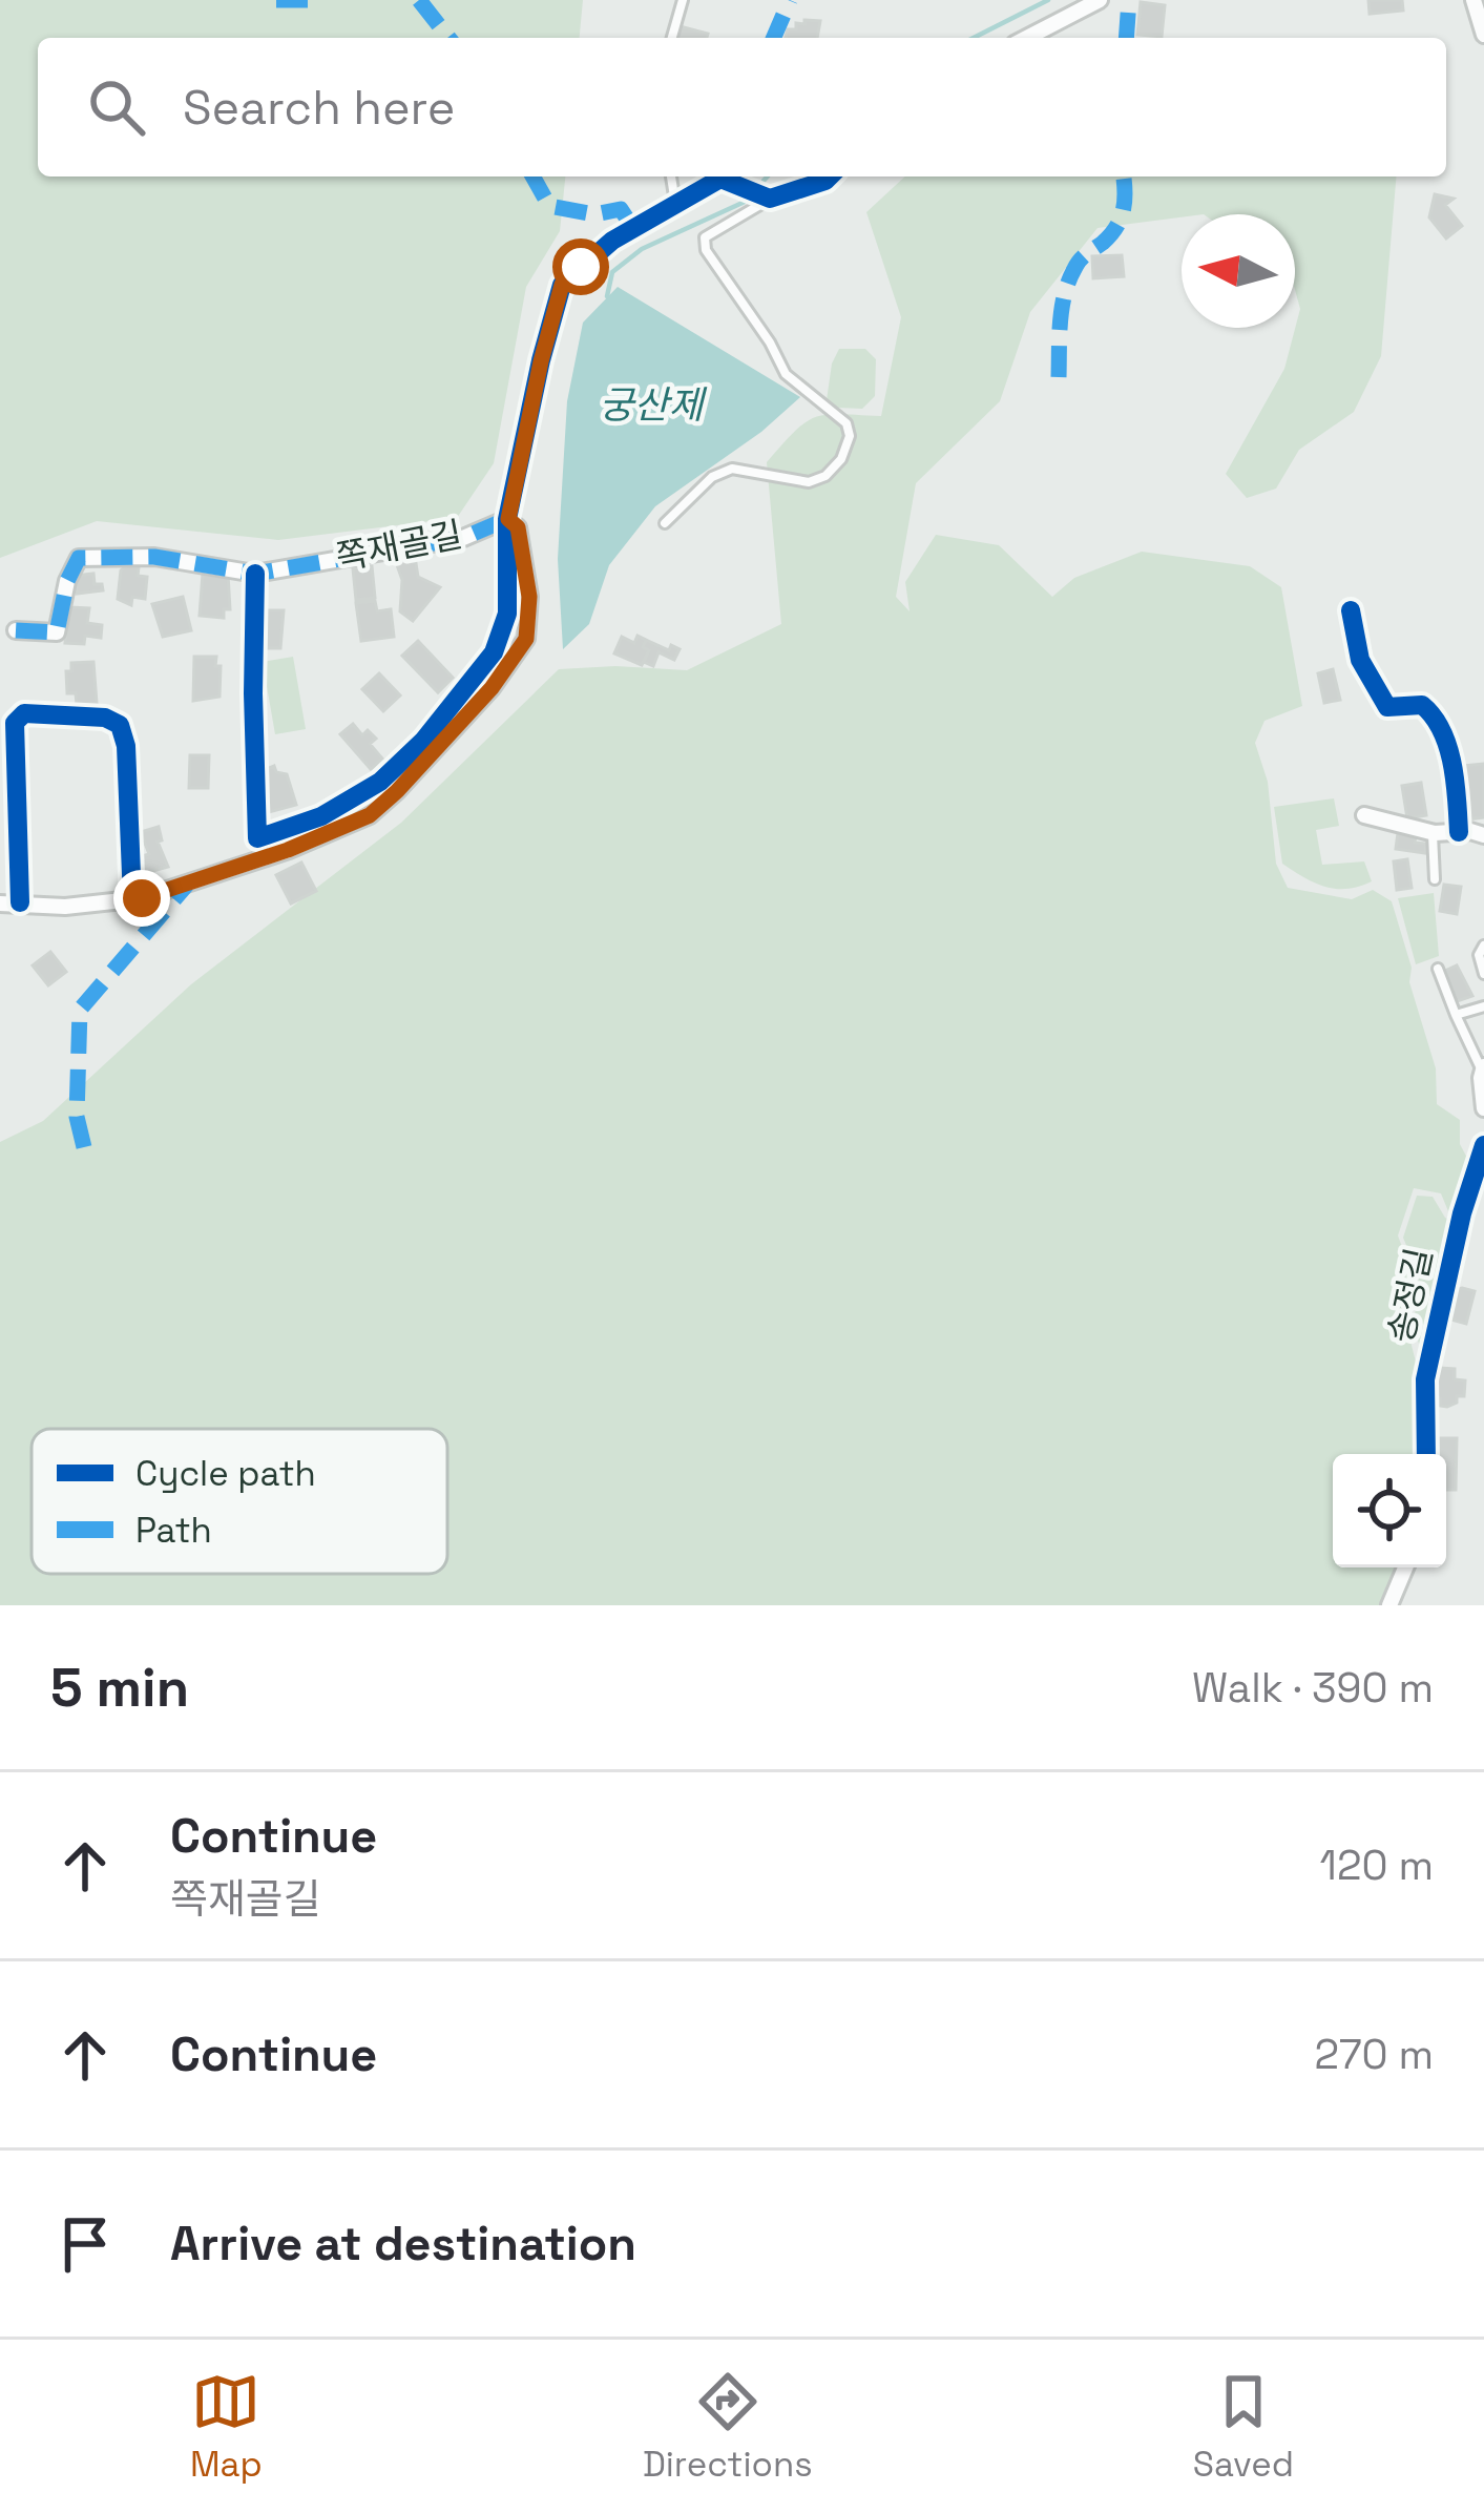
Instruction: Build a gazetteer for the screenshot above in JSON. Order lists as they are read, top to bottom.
{
  "streets": {
    "street": ["쪽재골길", "송정길"]
  },
  "water": ["궁산제"],
  "legend": ["Cycle path", "Path"],
  "north": "left",
  "page": {
    "search": "Search here",
    "heading": ["5 min", "Walk · 390 m"],
    "list": [
      ["Continue", "쪽재골길", "120 m"],
      ["Continue", "270 m"],
      "Arrive at destination"
    ],
    "nav": ["Map", "Directions", "Saved"]
  }
}
